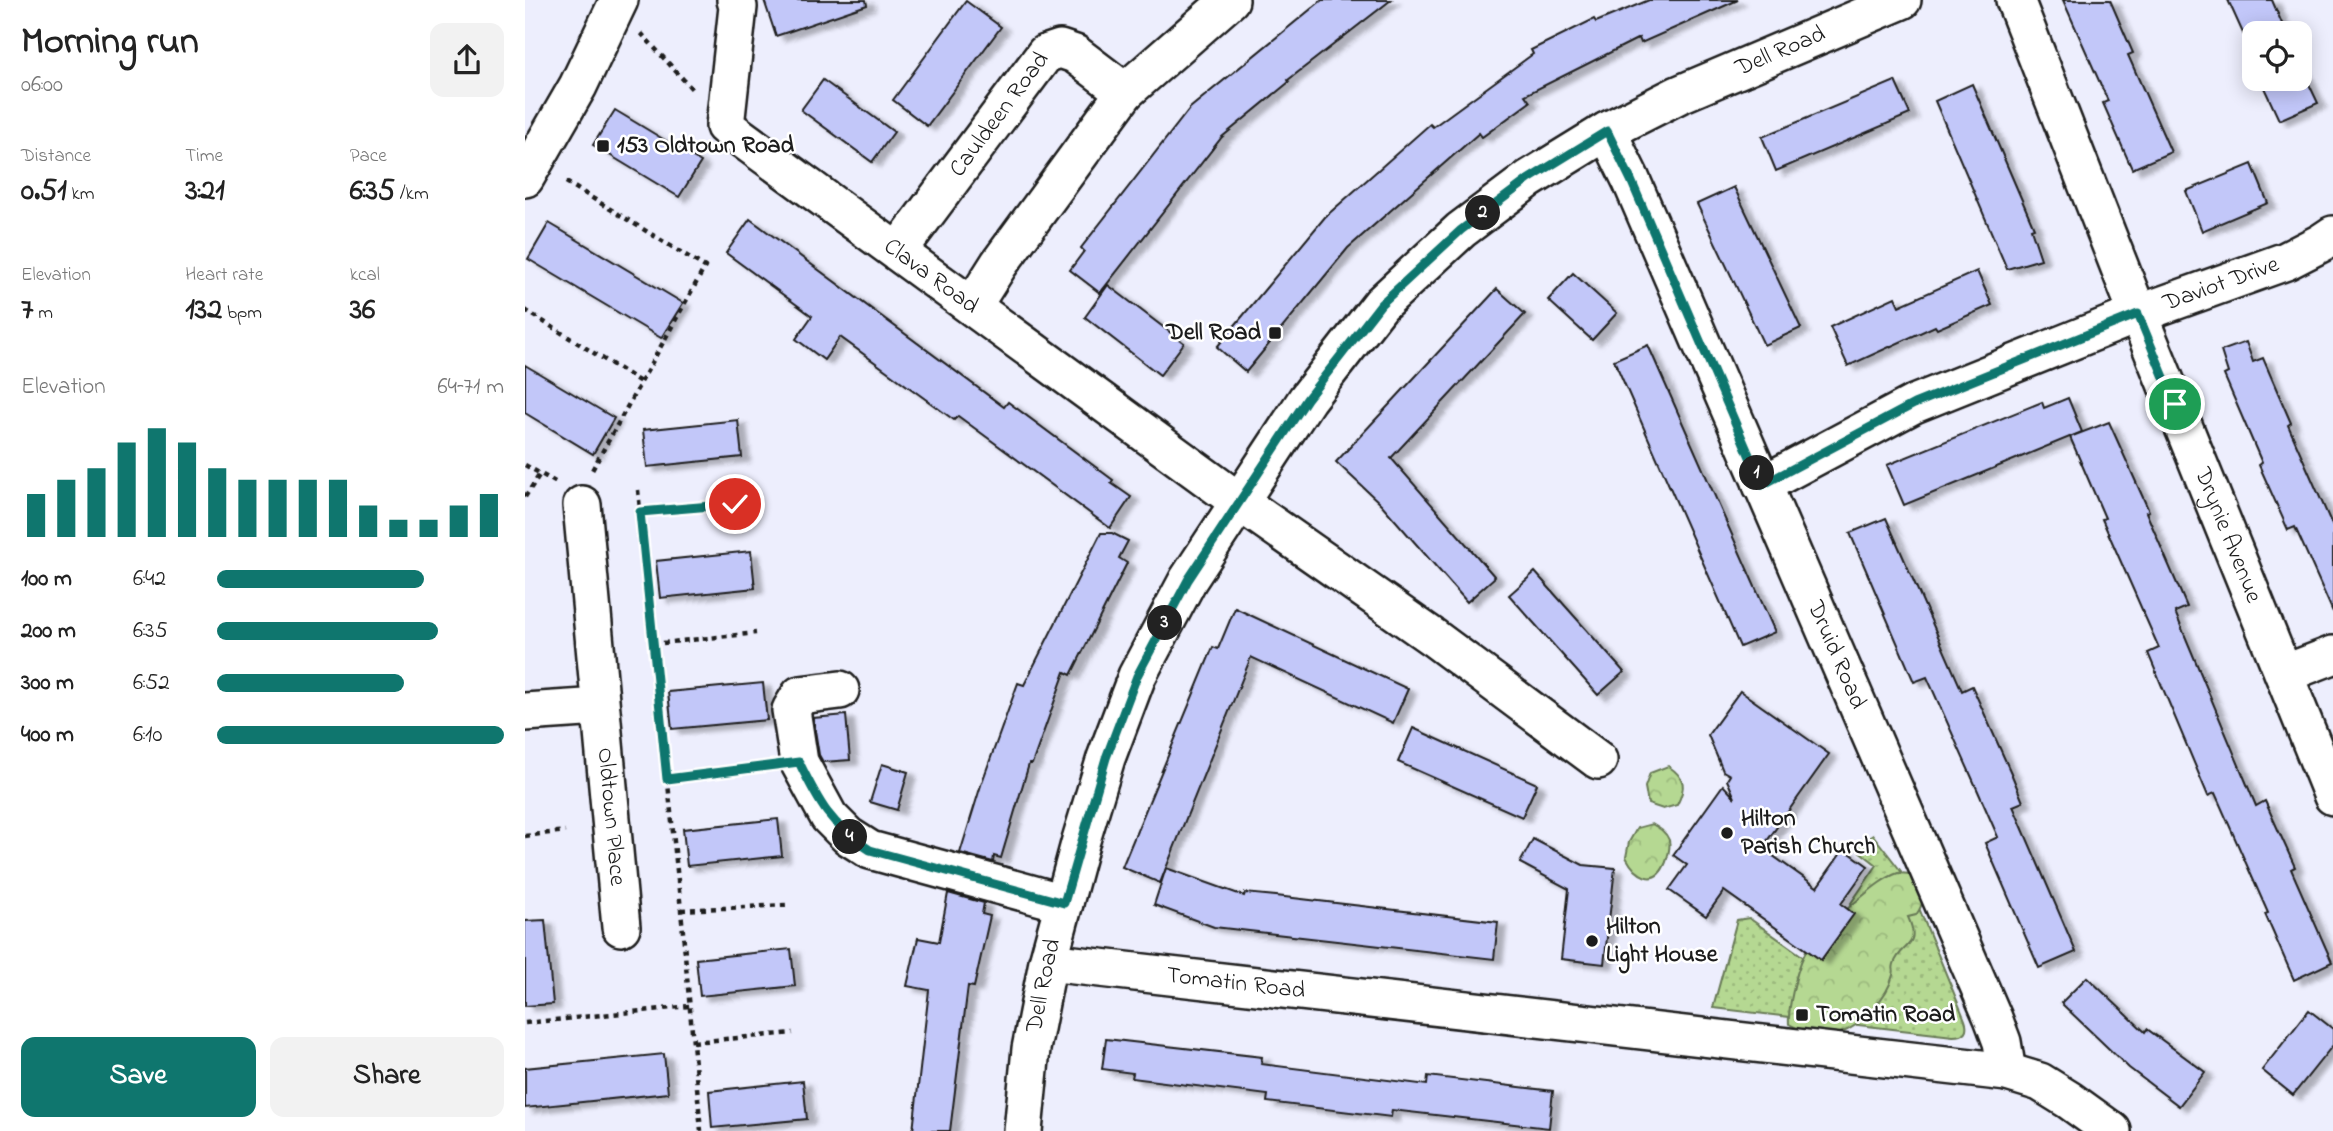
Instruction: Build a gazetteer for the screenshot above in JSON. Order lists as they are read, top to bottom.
{
  "streets": {
    "street": [
      "Dell Road",
      "Cauldeen Road",
      "Clava Road",
      "Daviot Drive",
      "Drynie Avenue",
      "Druid Road",
      "Oldtown Place",
      "Tomatin Road"
    ]
  },
  "crossings": [
    ["Dell Road", "Clava Road"],
    ["Dell Road", "Druid Road"],
    ["Dell Road", "Tomatin Road"],
    ["Cauldeen Road", "Clava Road"],
    ["Daviot Drive", "Drynie Avenue"],
    ["Daviot Drive", "Druid Road"],
    ["Druid Road", "Tomatin Road"]
  ],
  "places": {
    "transit": ["153 Oldtown Road", "Dell Road", "Tomatin Road"],
    "other": ["Hilton Parish Church", "Hilton Light House"]
  },
  "page": {
    "heading": ["Morning run", "06:00"],
    "stats": [
      ["Distance", "0.51 km"],
      ["Time", "3:21"],
      ["Pace", "6:35 /km"],
      ["Elevation", "7 m"],
      ["Heart rate", "132 bpm"],
      ["kcal", "36"]
    ],
    "pins": [
      "2",
      "1",
      "3",
      "4"
    ],
    "chart": ["Elevation", "64–71 m"],
    "list": [
      {
        "name": "100 m",
        "note": "6:42"
      },
      {
        "name": "200 m",
        "note": "6:35"
      },
      {
        "name": "300 m",
        "note": "6:52"
      },
      {
        "name": "400 m",
        "note": "6:10"
      }
    ],
    "buttons": ["Save", "Share"]
  }
}
